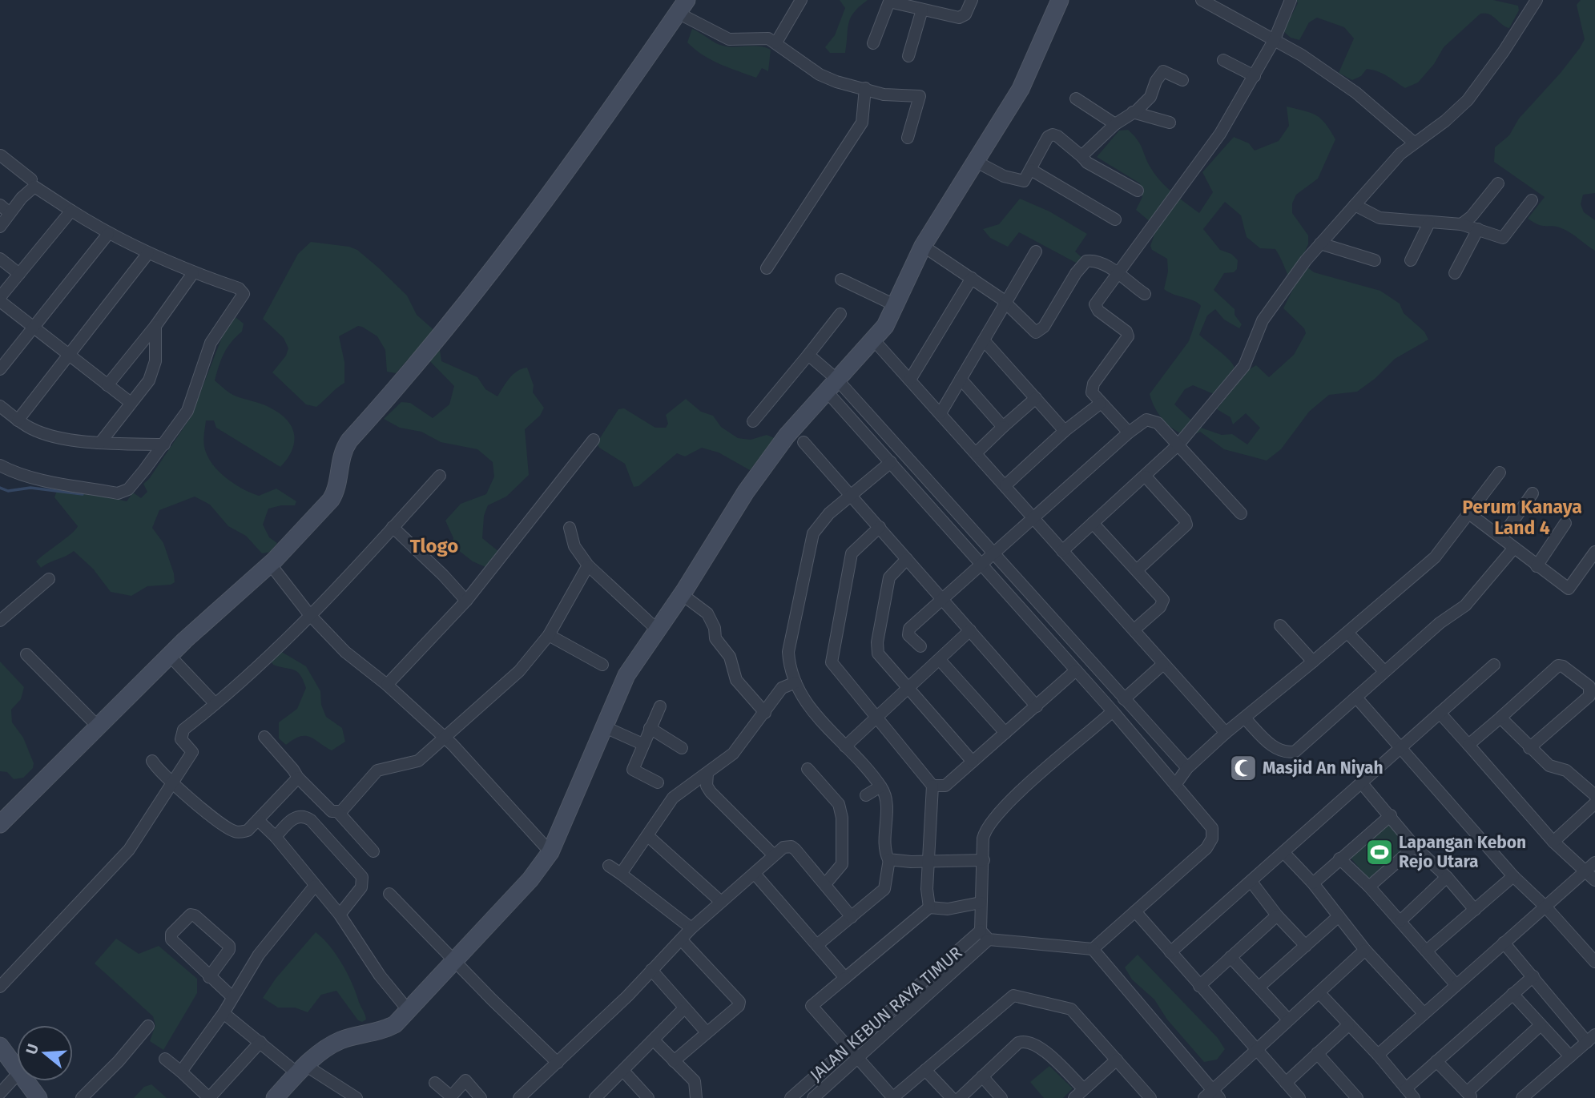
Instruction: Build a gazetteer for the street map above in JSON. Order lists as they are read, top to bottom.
{
  "streets": {
    "street": ["JALAN KEBUN RAYA TIMUR"]
  },
  "districts": ["Perum Kanaya Land 4", "Tlogo"],
  "places": {
    "mosque": ["Masjid An Niyah"],
    "sports": ["Lapangan Kebon Rejo Utara"]
  },
  "north": "left"
}
